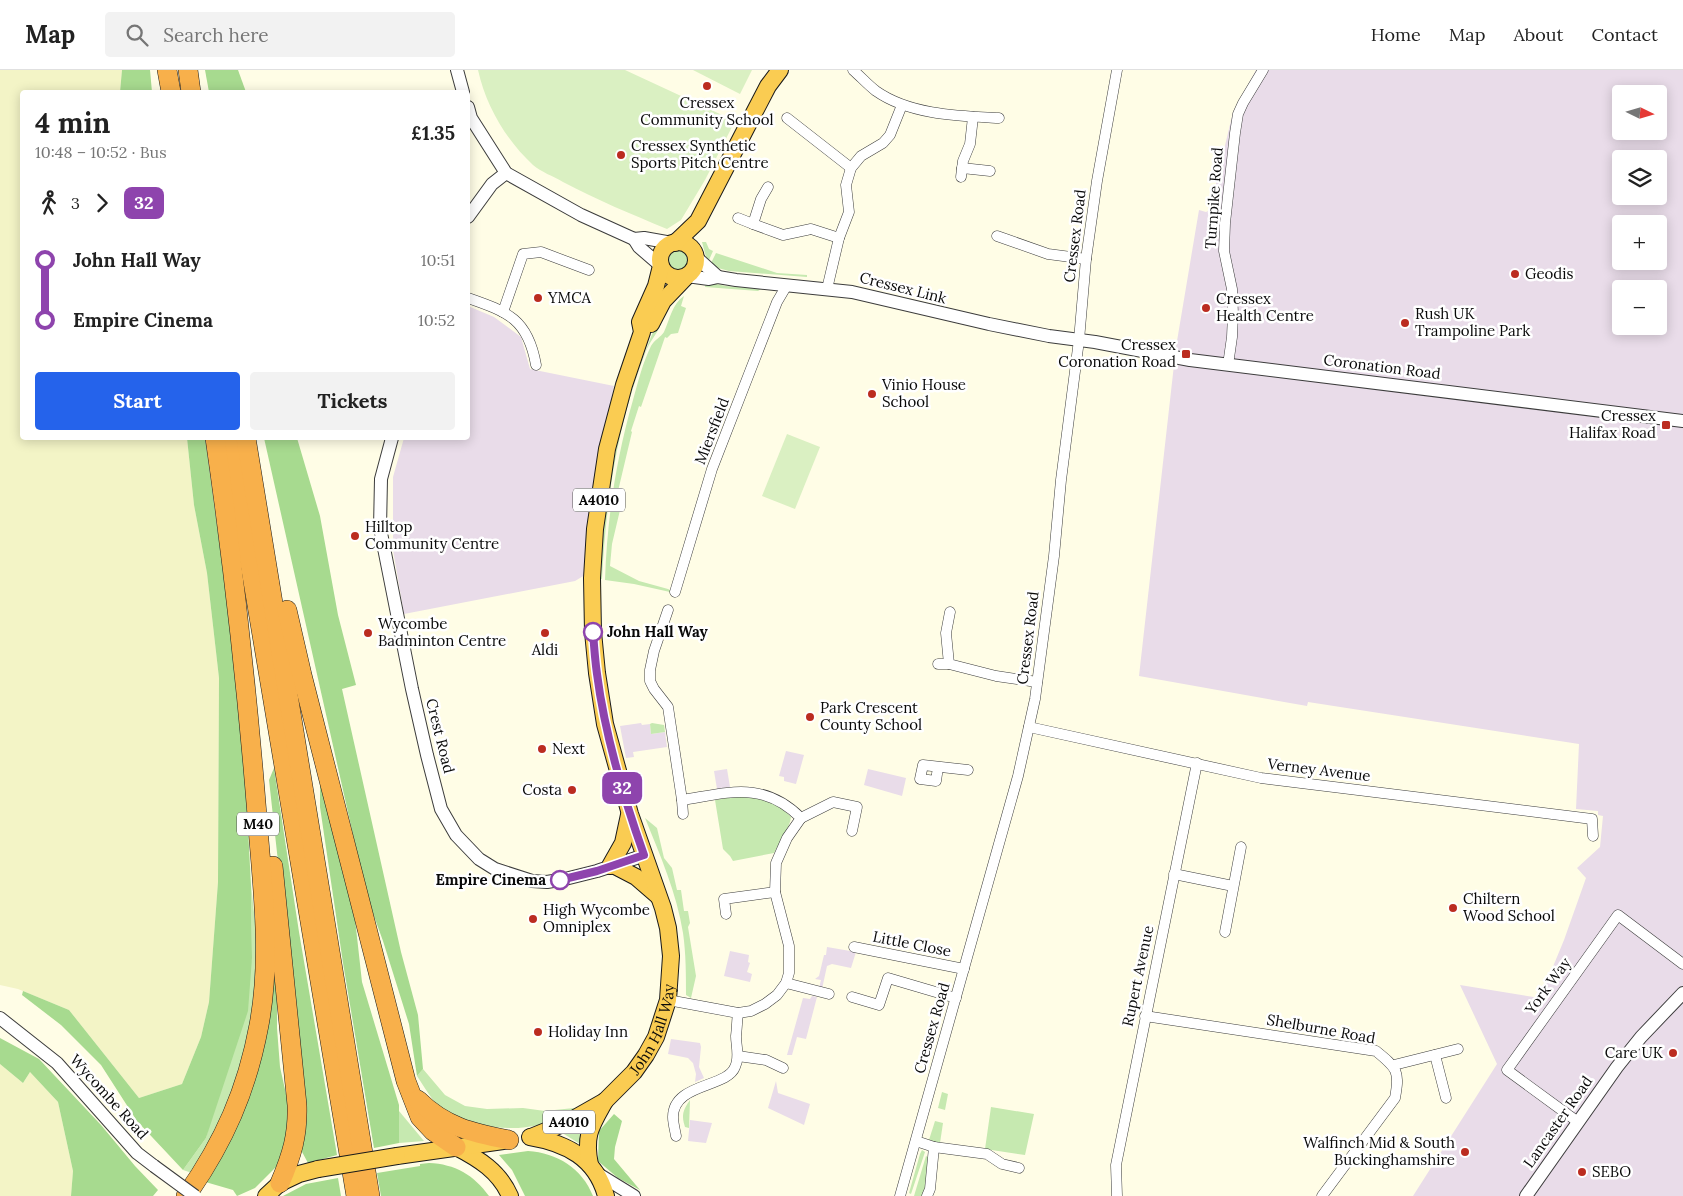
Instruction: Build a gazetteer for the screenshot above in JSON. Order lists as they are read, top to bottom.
{
  "streets": {
    "highway": ["A4010", "M40", "John Hall Way"],
    "street": [
      "Turnpike Road",
      "Cressex Road",
      "Cressex Link",
      "Coronation Road",
      "Miersfield",
      "Crest Road",
      "Verney Avenue",
      "Little Close",
      "Rupert Avenue",
      "York Way",
      "Shelburne Road",
      "Wycombe Road",
      "Lancaster Road"
    ]
  },
  "crossings": [
    ["Turnpike Road", "Coronation Road"],
    ["Cressex Road", "Cressex Link"],
    ["Cressex Road", "Coronation Road"],
    ["Cressex Road", "Verney Avenue"],
    ["Cressex Road", "Little Close"],
    ["Cressex Link", "Coronation Road"],
    ["Cressex Link", "Miersfield"],
    ["Cressex Link", "A4010"],
    ["Cressex Link", "John Hall Way"],
    ["A4010", "John Hall Way"],
    ["Crest Road", "John Hall Way"],
    ["Verney Avenue", "Rupert Avenue"],
    ["Rupert Avenue", "Shelburne Road"],
    ["York Way", "Lancaster Road"]
  ],
  "places": {
    "other": [
      "Cressex Community School",
      "Cressex Synthetic Sports Pitch Centre",
      "Geodis",
      "YMCA",
      "Cressex Health Centre",
      "Rush UK Trampoline Park",
      "Vinio House School",
      "Hilltop Community Centre",
      "John Hall Way",
      "Wycombe Badminton Centre",
      "Aldi",
      "Park Crescent County School",
      "Next",
      "Costa",
      "Empire Cinema",
      "Chiltern Wood School",
      "High Wycombe Omniplex",
      "Holiday Inn",
      "Care UK",
      "Walfinch Mid & South Buckinghamshire",
      "SEBO"
    ],
    "transit": ["Cressex Coronation Road", "Cressex Halifax Road"]
  },
  "lines": ["bus line 32"],
  "north": "right",
  "page": {
    "header": "Map",
    "search": "Search here",
    "nav": [
      "Home",
      "Map",
      "About",
      "Contact"
    ],
    "on_map": "32",
    "map_buttons": ["+", "−"],
    "heading": ["4 min", "10:48 – 10:52 · Bus", "£1.35"],
    "legs": ["3", "32"],
    "list": [
      {
        "name": "John Hall Way",
        "value": "10:51"
      },
      {
        "name": "Empire Cinema",
        "value": "10:52"
      }
    ],
    "buttons": ["Start", "Tickets"]
  }
}
